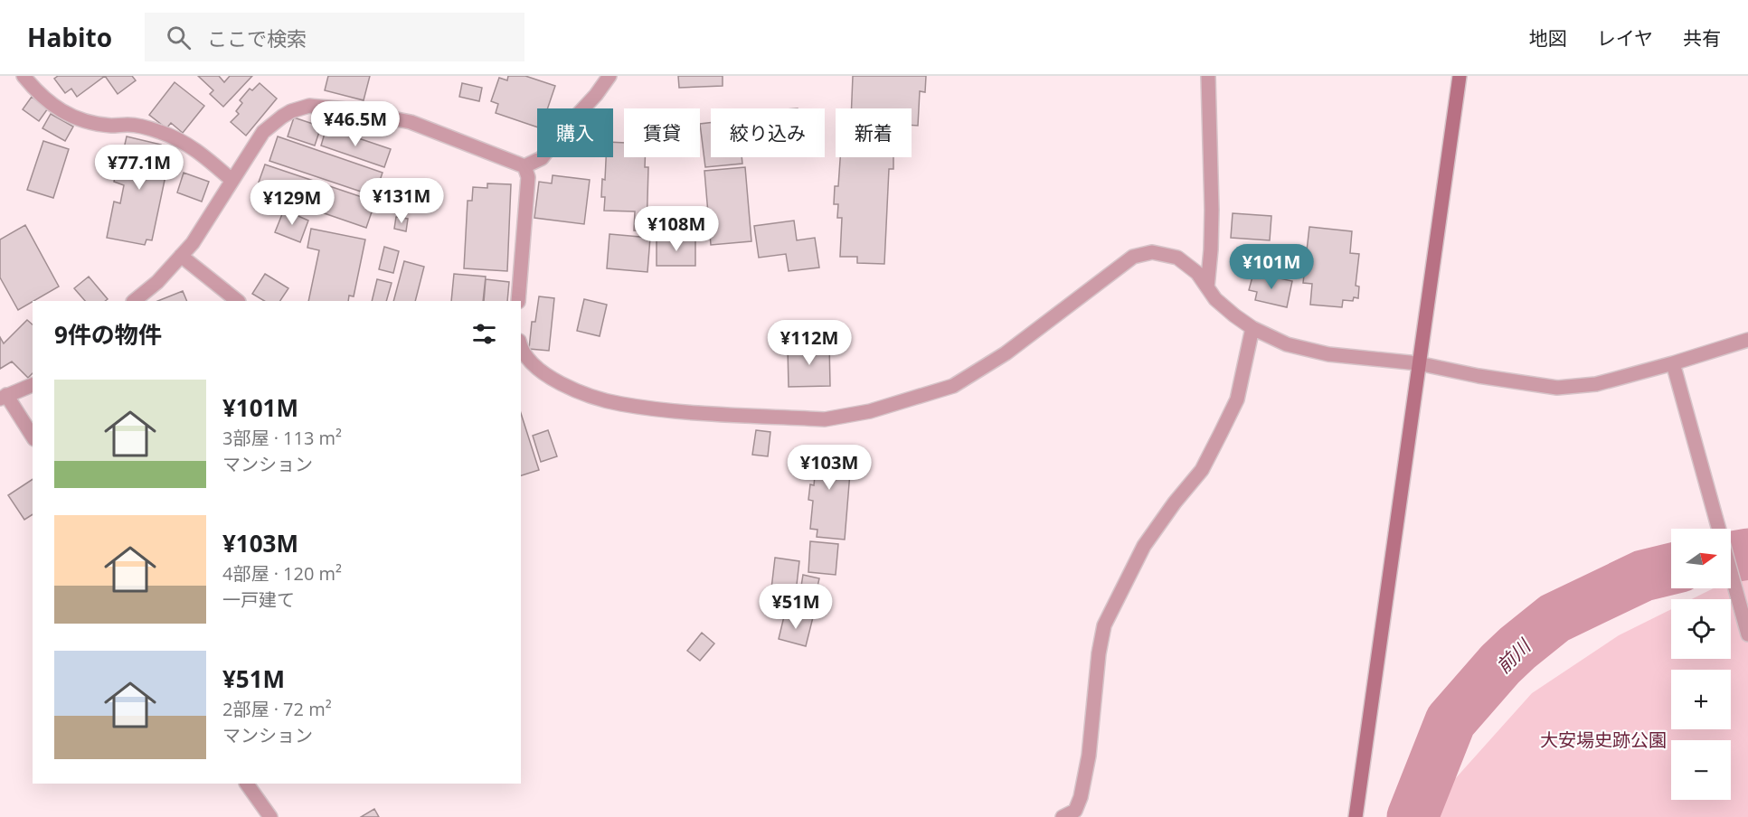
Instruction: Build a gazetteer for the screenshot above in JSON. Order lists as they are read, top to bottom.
{
  "water": ["前川"],
  "parks": ["大安場史跡公園"],
  "north": "right",
  "page": {
    "header": "Habito",
    "search": "ここで検索",
    "nav": ["地図", "レイヤ", "共有"],
    "price": [
      "¥46.5M",
      "¥77.1M",
      "¥131M",
      "¥129M",
      "¥108M",
      "¥101M",
      "¥112M",
      "¥103M",
      "¥51M"
    ],
    "chip": [
      "購入",
      "賃貸",
      "絞り込み",
      "新着"
    ],
    "heading": "9件の物件",
    "list": [
      {
        "name": "¥101M",
        "note": "3部屋 · 113 m² · マンション"
      },
      {
        "name": "¥103M",
        "note": "4部屋 · 120 m² · 一戸建て"
      },
      {
        "name": "¥51M",
        "note": "2部屋 · 72 m² · マンション"
      }
    ],
    "map_buttons": ["+", "−"]
  }
}
